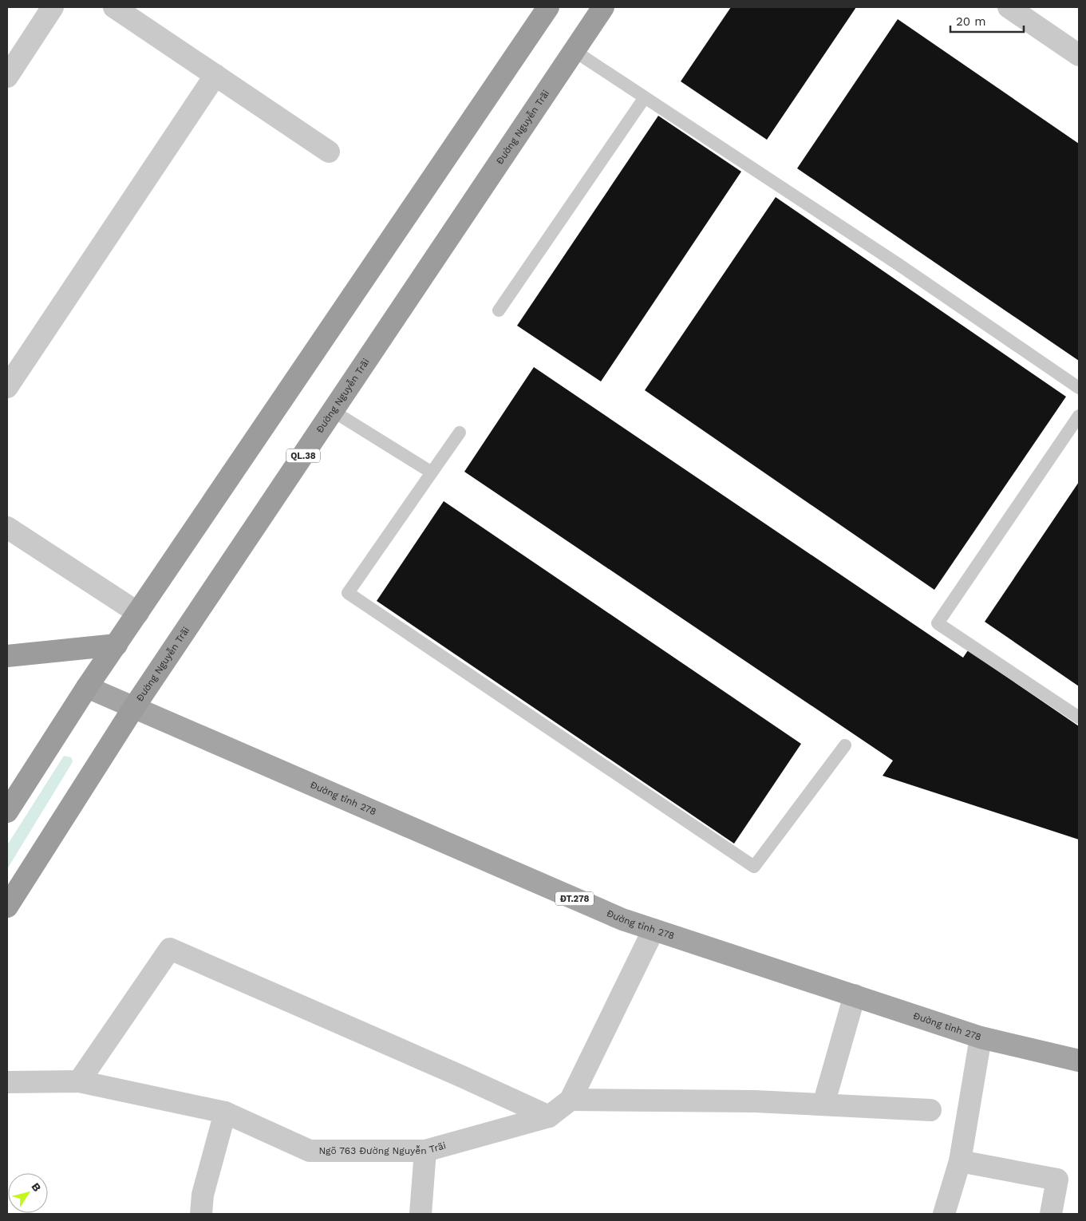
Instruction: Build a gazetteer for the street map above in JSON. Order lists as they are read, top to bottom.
{
  "streets": {
    "highway": ["Đường Nguyễn Trãi", "QL.38"],
    "main road": ["Đường tỉnh 278", "ĐT.278"],
    "street": ["Ngõ 763 Đường Nguyễn Trãi"]
  },
  "crossings": [
    ["Đường Nguyễn Trãi", "Đường tỉnh 278"],
    ["Đường tỉnh 278", "Ngõ 763 Đường Nguyễn Trãi"]
  ],
  "scale_bar": "20 m",
  "north": "top right"
}
